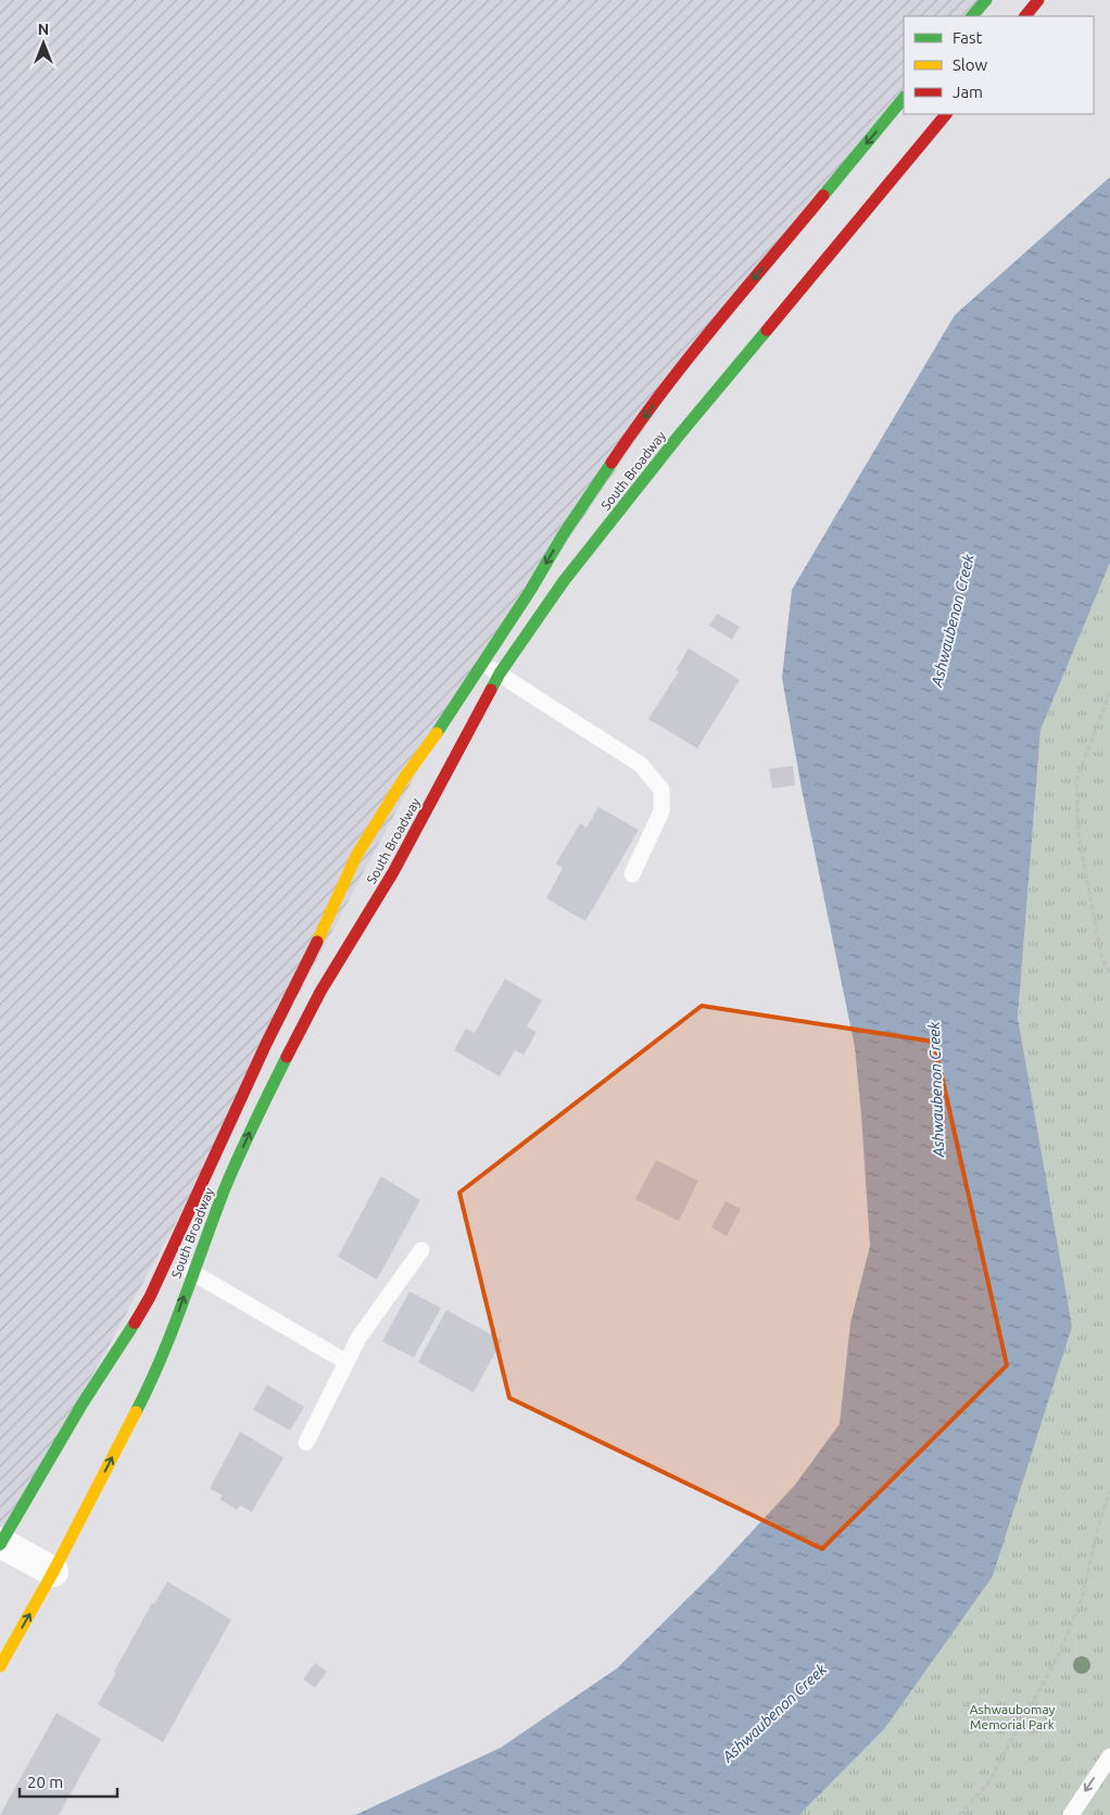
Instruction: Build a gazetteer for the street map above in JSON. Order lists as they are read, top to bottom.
{
  "streets": {
    "street": ["South Broadway"]
  },
  "water": ["Ashwaubenon Creek"],
  "parks": ["Ashwaubomay Memorial Park"],
  "legend": ["Fast", "Slow", "Jam"],
  "scale_bar": "20 m",
  "north": "top"
}
